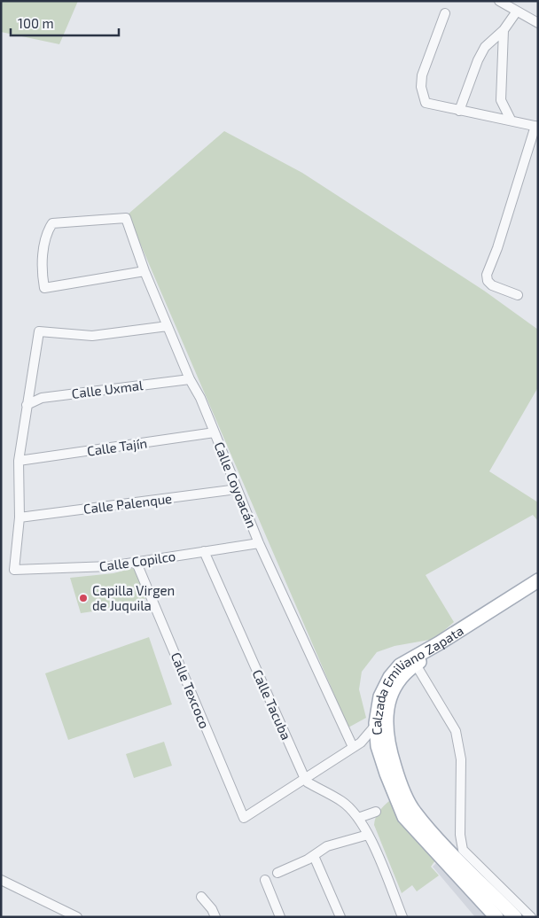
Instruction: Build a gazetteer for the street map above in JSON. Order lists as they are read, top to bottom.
{
  "streets": {
    "main road": ["Calzada Emiliano Zapata"],
    "street": [
      "Calle Uxmal",
      "Calle Tajín",
      "Calle Coyoacán",
      "Calle Palenque",
      "Calle Copilco",
      "Calle Texcoco",
      "Calle Tacuba"
    ]
  },
  "crossings": [
    ["Calle Uxmal", "Calle Coyoacán"],
    ["Calle Tajín", "Calle Coyoacán"],
    ["Calle Coyoacán", "Calle Palenque"],
    ["Calle Coyoacán", "Calle Copilco"],
    ["Calle Palenque", "Calle Copilco"],
    ["Calle Copilco", "Calle Texcoco"],
    ["Calle Copilco", "Calle Tacuba"],
    ["Calle Texcoco", "Calle Tacuba"]
  ],
  "places": ["Capilla Virgen de Juquila"],
  "scale_bar": "100 m"
}
